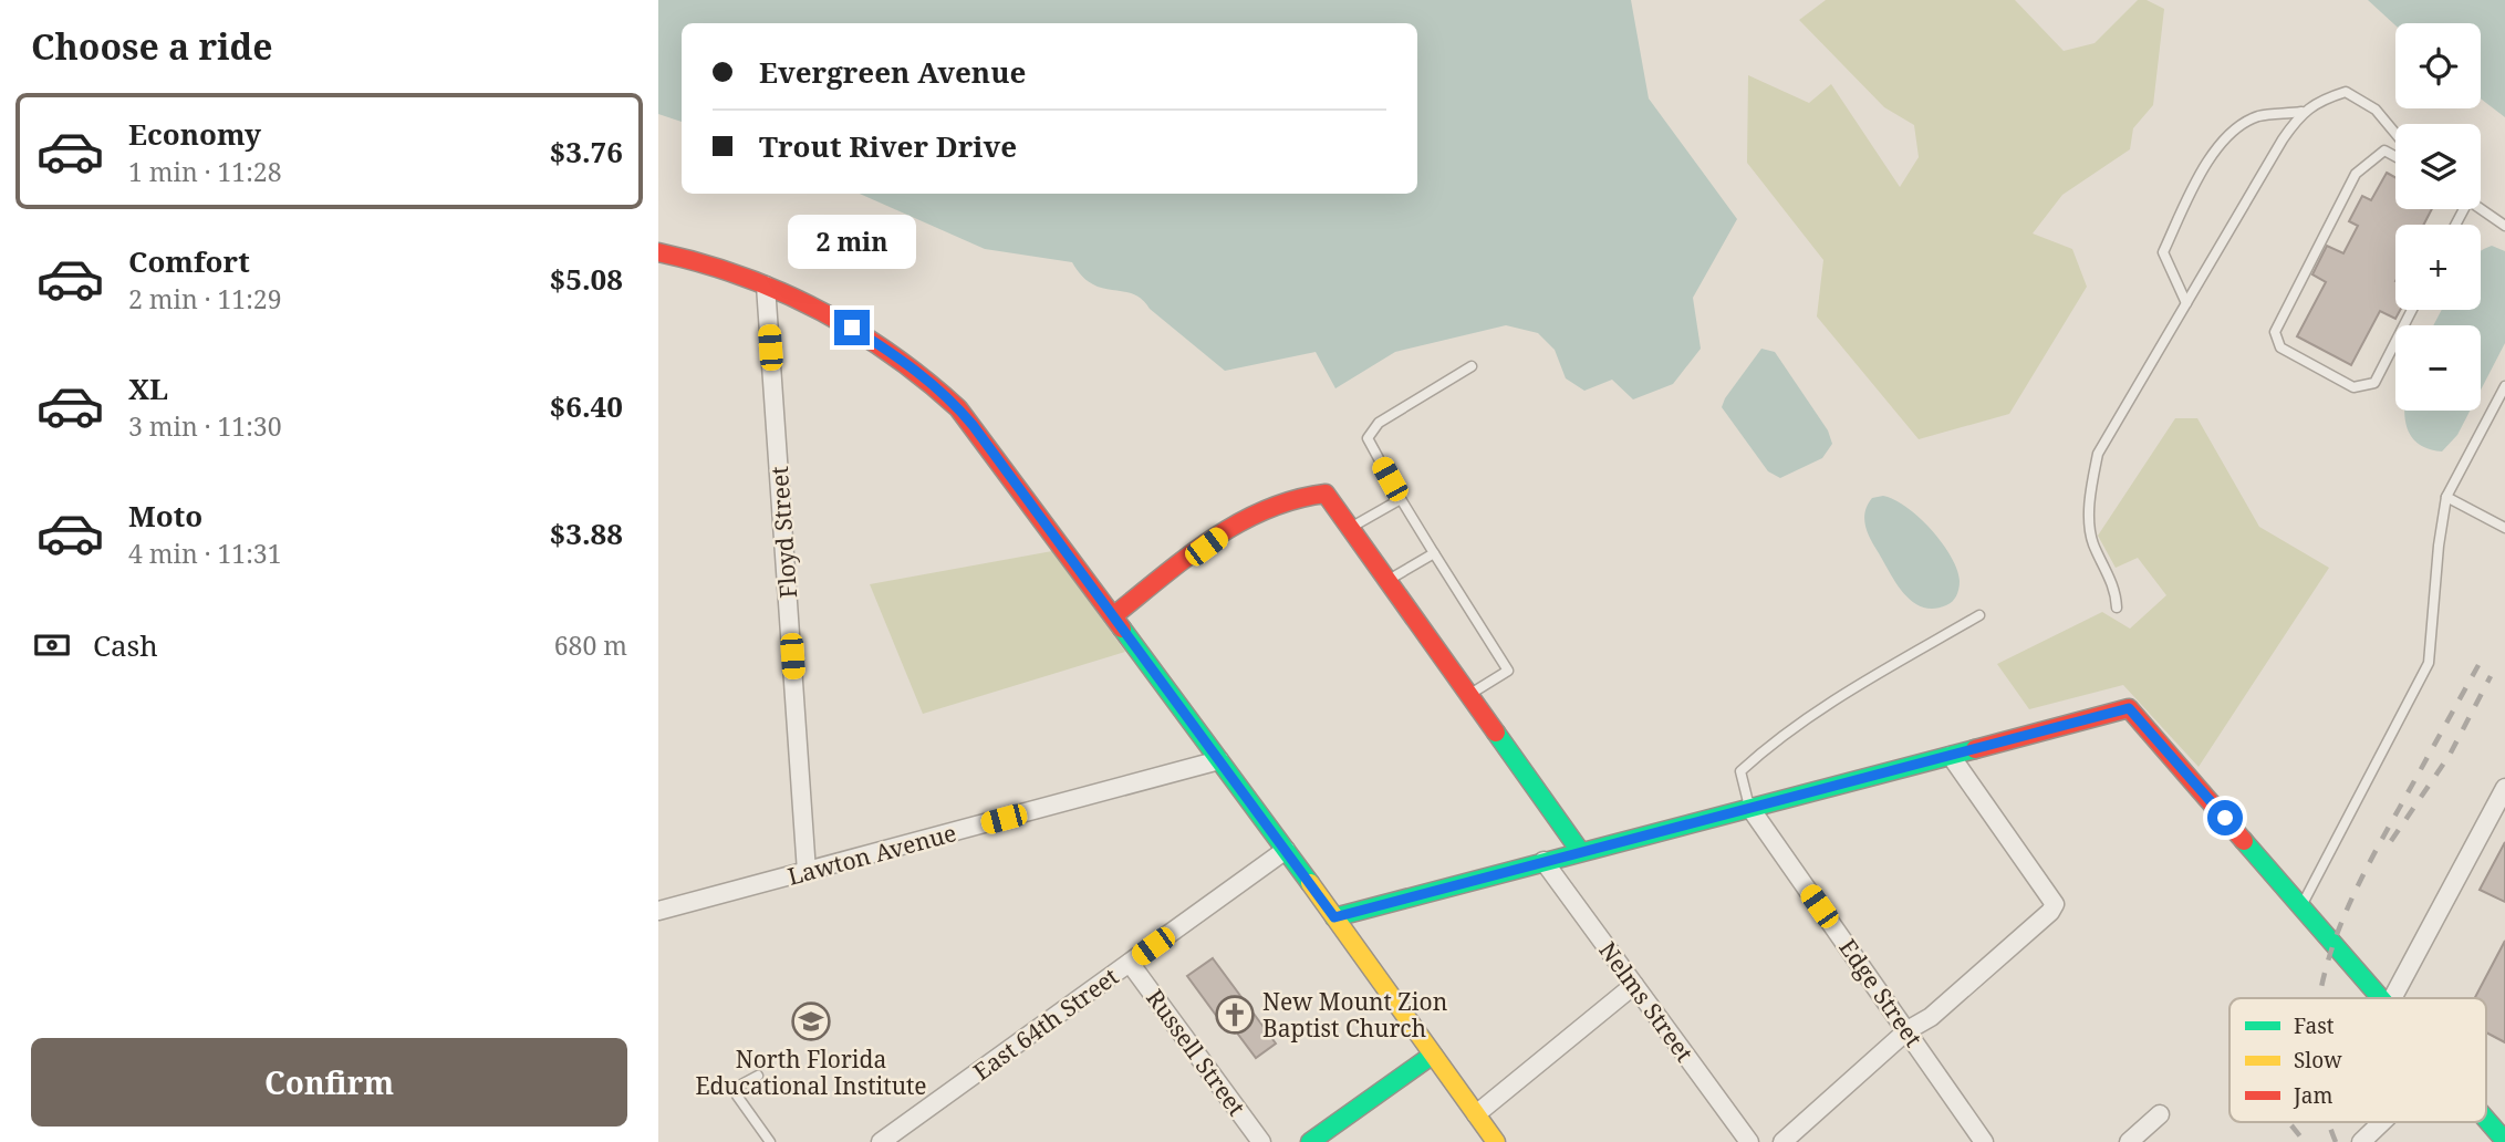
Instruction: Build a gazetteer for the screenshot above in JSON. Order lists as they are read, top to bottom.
{
  "streets": {
    "street": [
      "Floyd Street",
      "Lawton Avenue",
      "Edge Street",
      "Nelms Street",
      "East 64th Street",
      "Russell Street"
    ]
  },
  "crossings": [
    ["Floyd Street", "Lawton Avenue"],
    ["East 64th Street", "Russell Street"]
  ],
  "places": {
    "church": ["New Mount Zion Baptist Church"],
    "school or university": ["North Florida Educational Institute"]
  },
  "legend": ["Fast", "Slow", "Jam"],
  "page": {
    "heading": "Choose a ride",
    "map_buttons": ["+", "−"],
    "banner": ["Evergreen Avenue", "Trout River Drive"],
    "list": [
      {
        "name": "Economy",
        "note": "1 min · 11:28",
        "value": "$3.76"
      },
      {
        "name": "Comfort",
        "note": "2 min · 11:29",
        "value": "$5.08"
      },
      {
        "name": "XL",
        "note": "3 min · 11:30",
        "value": "$6.40"
      },
      {
        "name": "Moto",
        "note": "4 min · 11:31",
        "value": "$3.88"
      }
    ],
    "bubble": "2 min",
    "pay": ["Cash", "680 m"],
    "buttons": "Confirm"
  }
}
